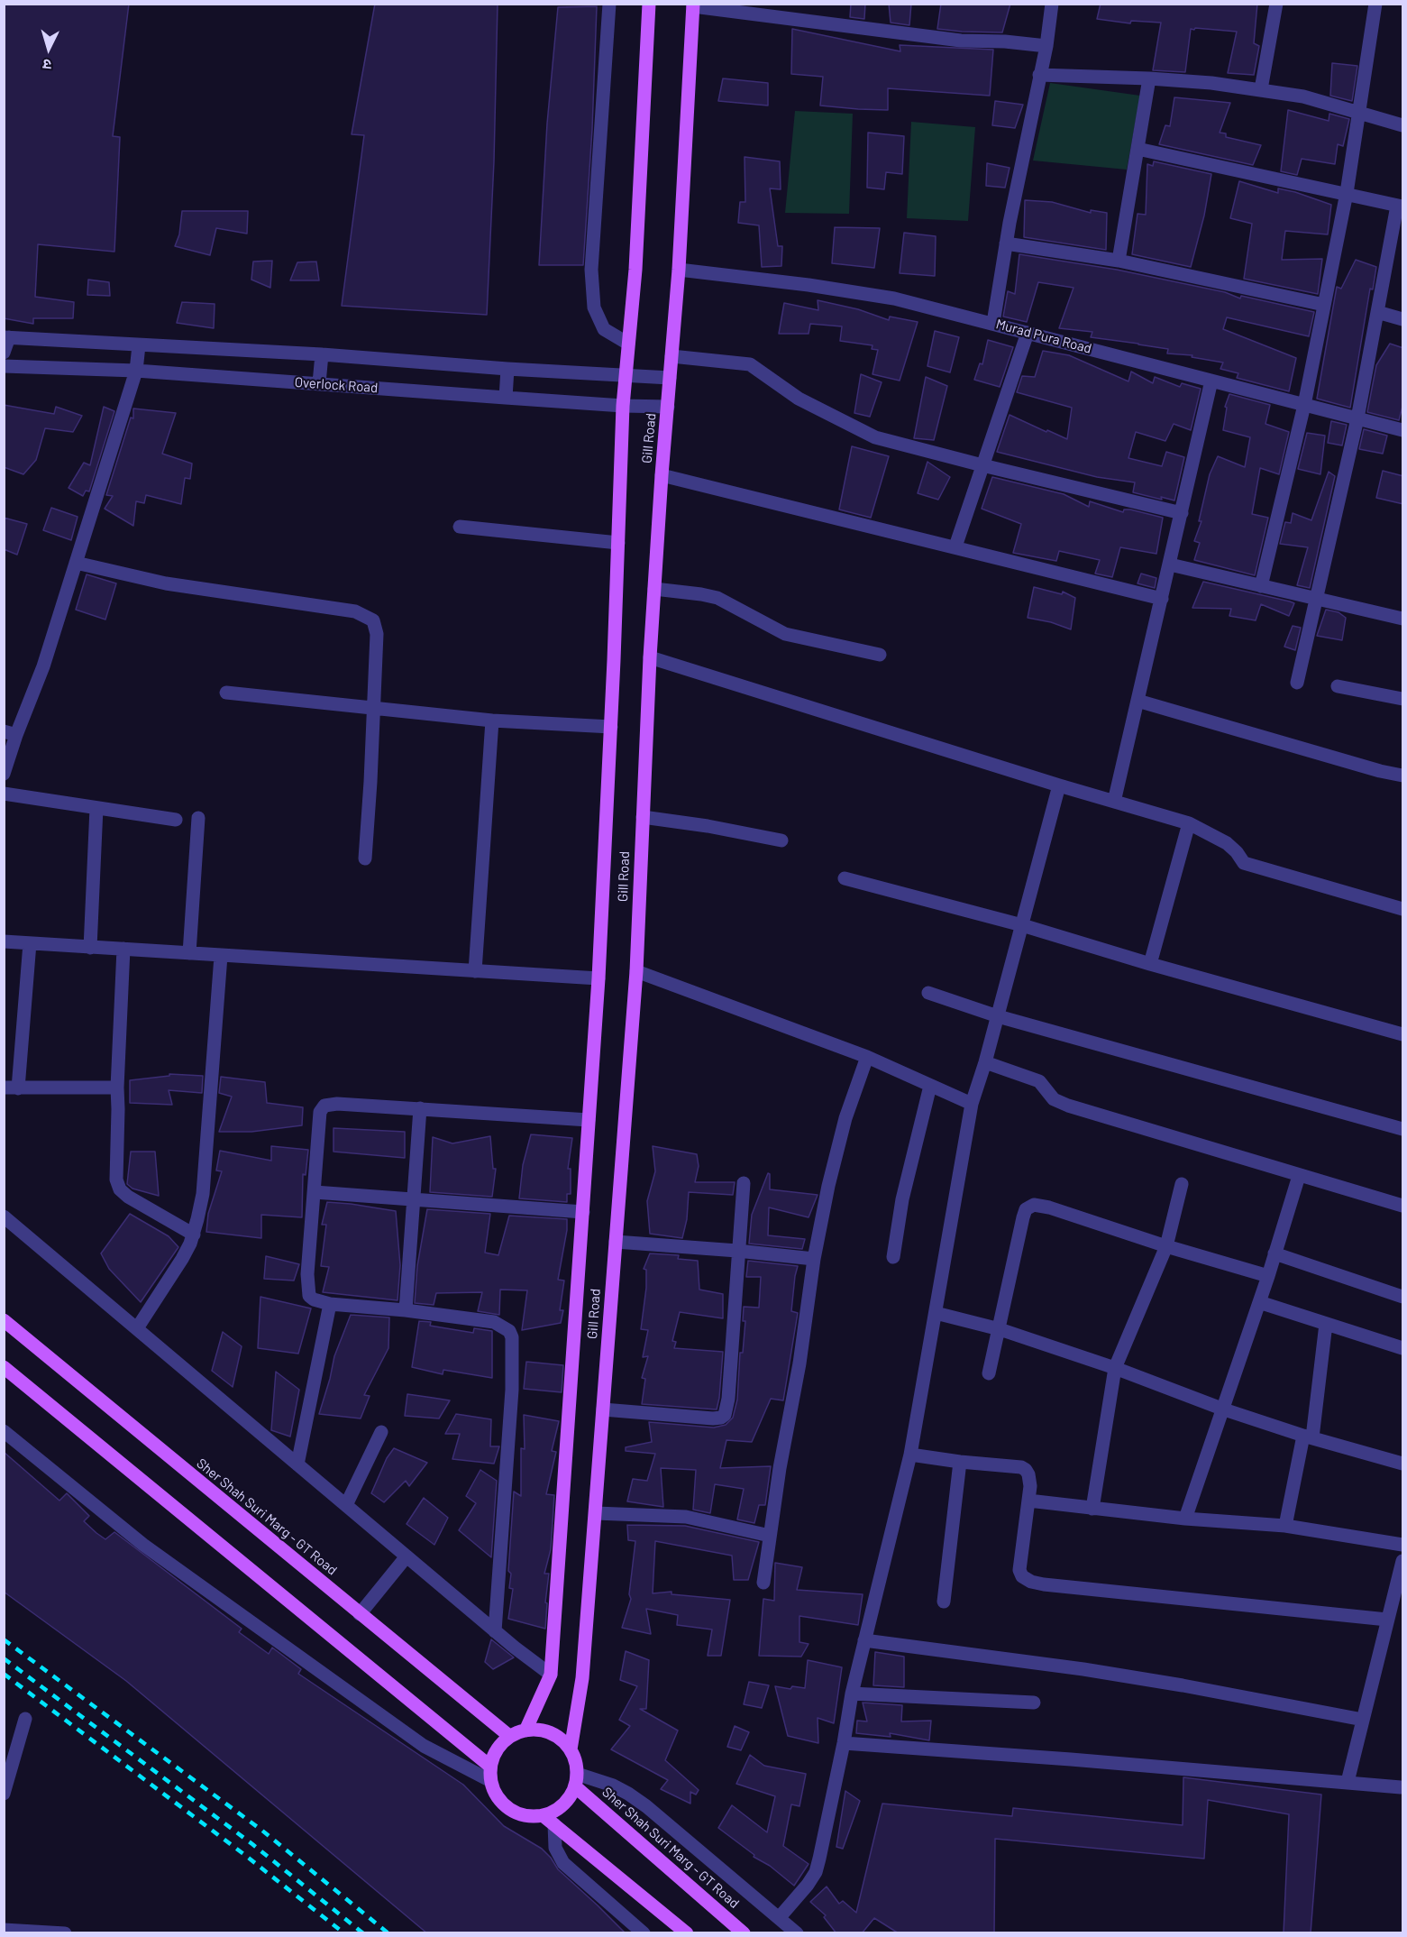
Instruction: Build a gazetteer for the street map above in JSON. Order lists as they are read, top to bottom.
{
  "streets": {
    "main road": ["Gill Road", "Sher Shah Suri Marg - GT Road"],
    "street": ["Murad Pura Road", "Overlock Road"]
  },
  "crossings": [
    ["Murad Pura Road", "Gill Road"],
    ["Overlock Road", "Gill Road"],
    ["Gill Road", "Sher Shah Suri Marg - GT Road"]
  ],
  "north": "bottom"
}
